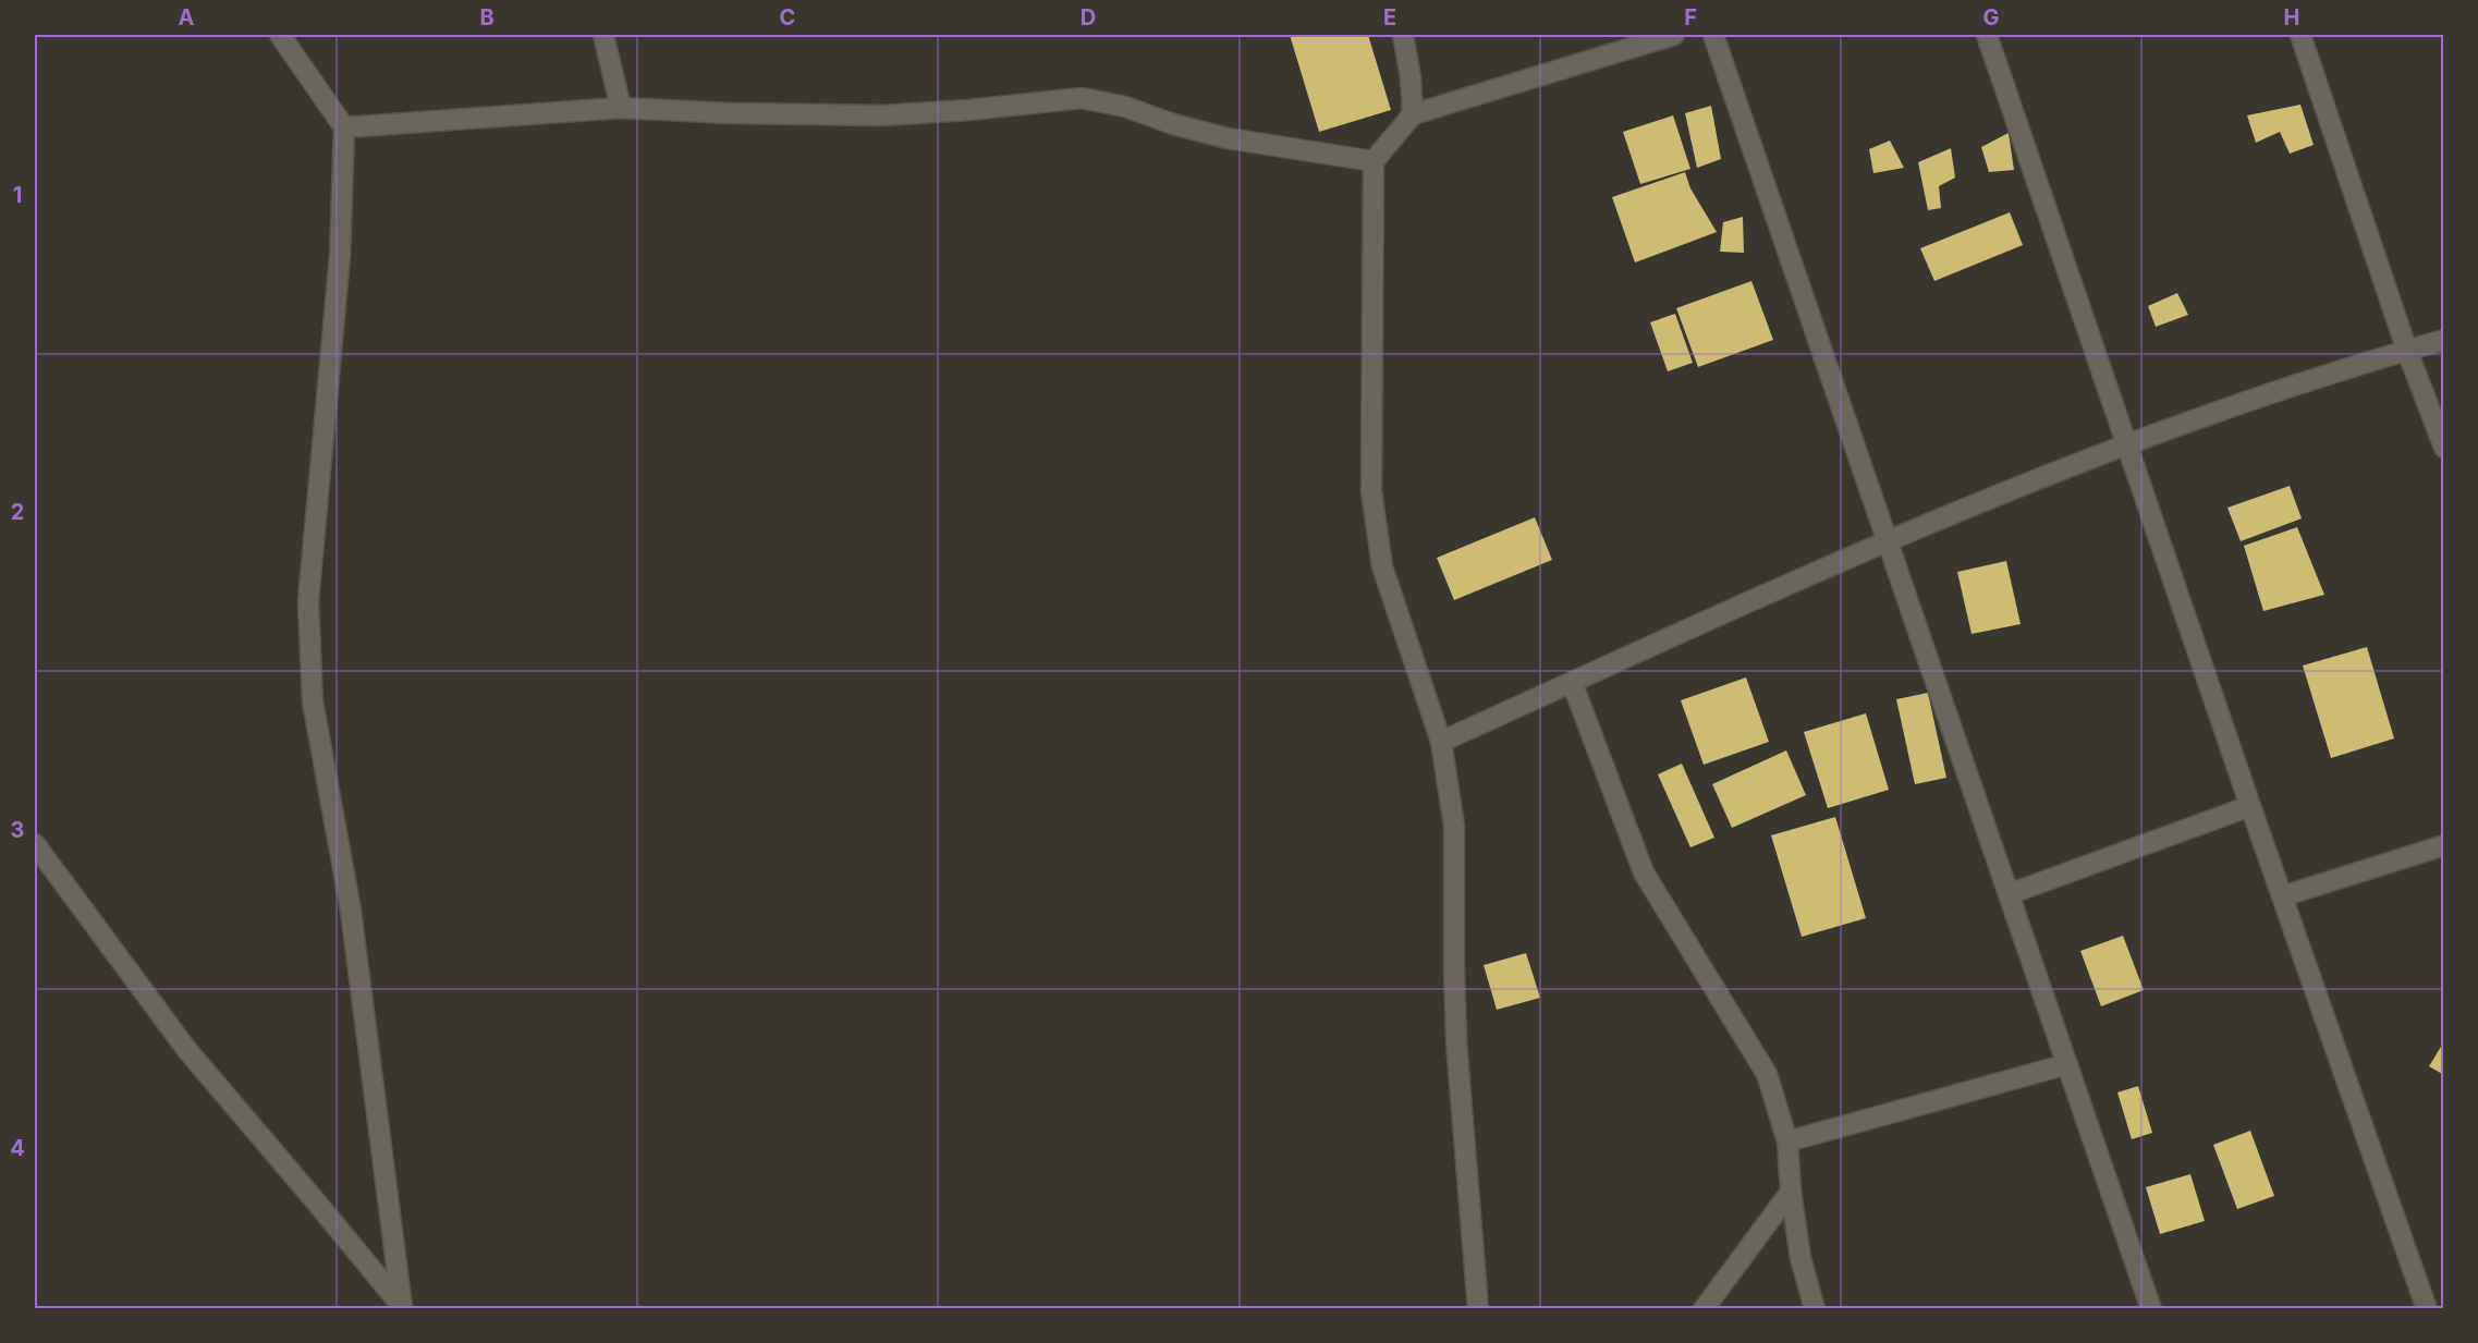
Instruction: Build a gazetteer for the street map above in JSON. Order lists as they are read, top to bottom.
{
  "grid": {
    "columns": [
      "A",
      "B",
      "C",
      "D",
      "E",
      "F",
      "G",
      "H"
    ],
    "rows": [
      "1",
      "2",
      "3",
      "4"
    ]
  }
}
